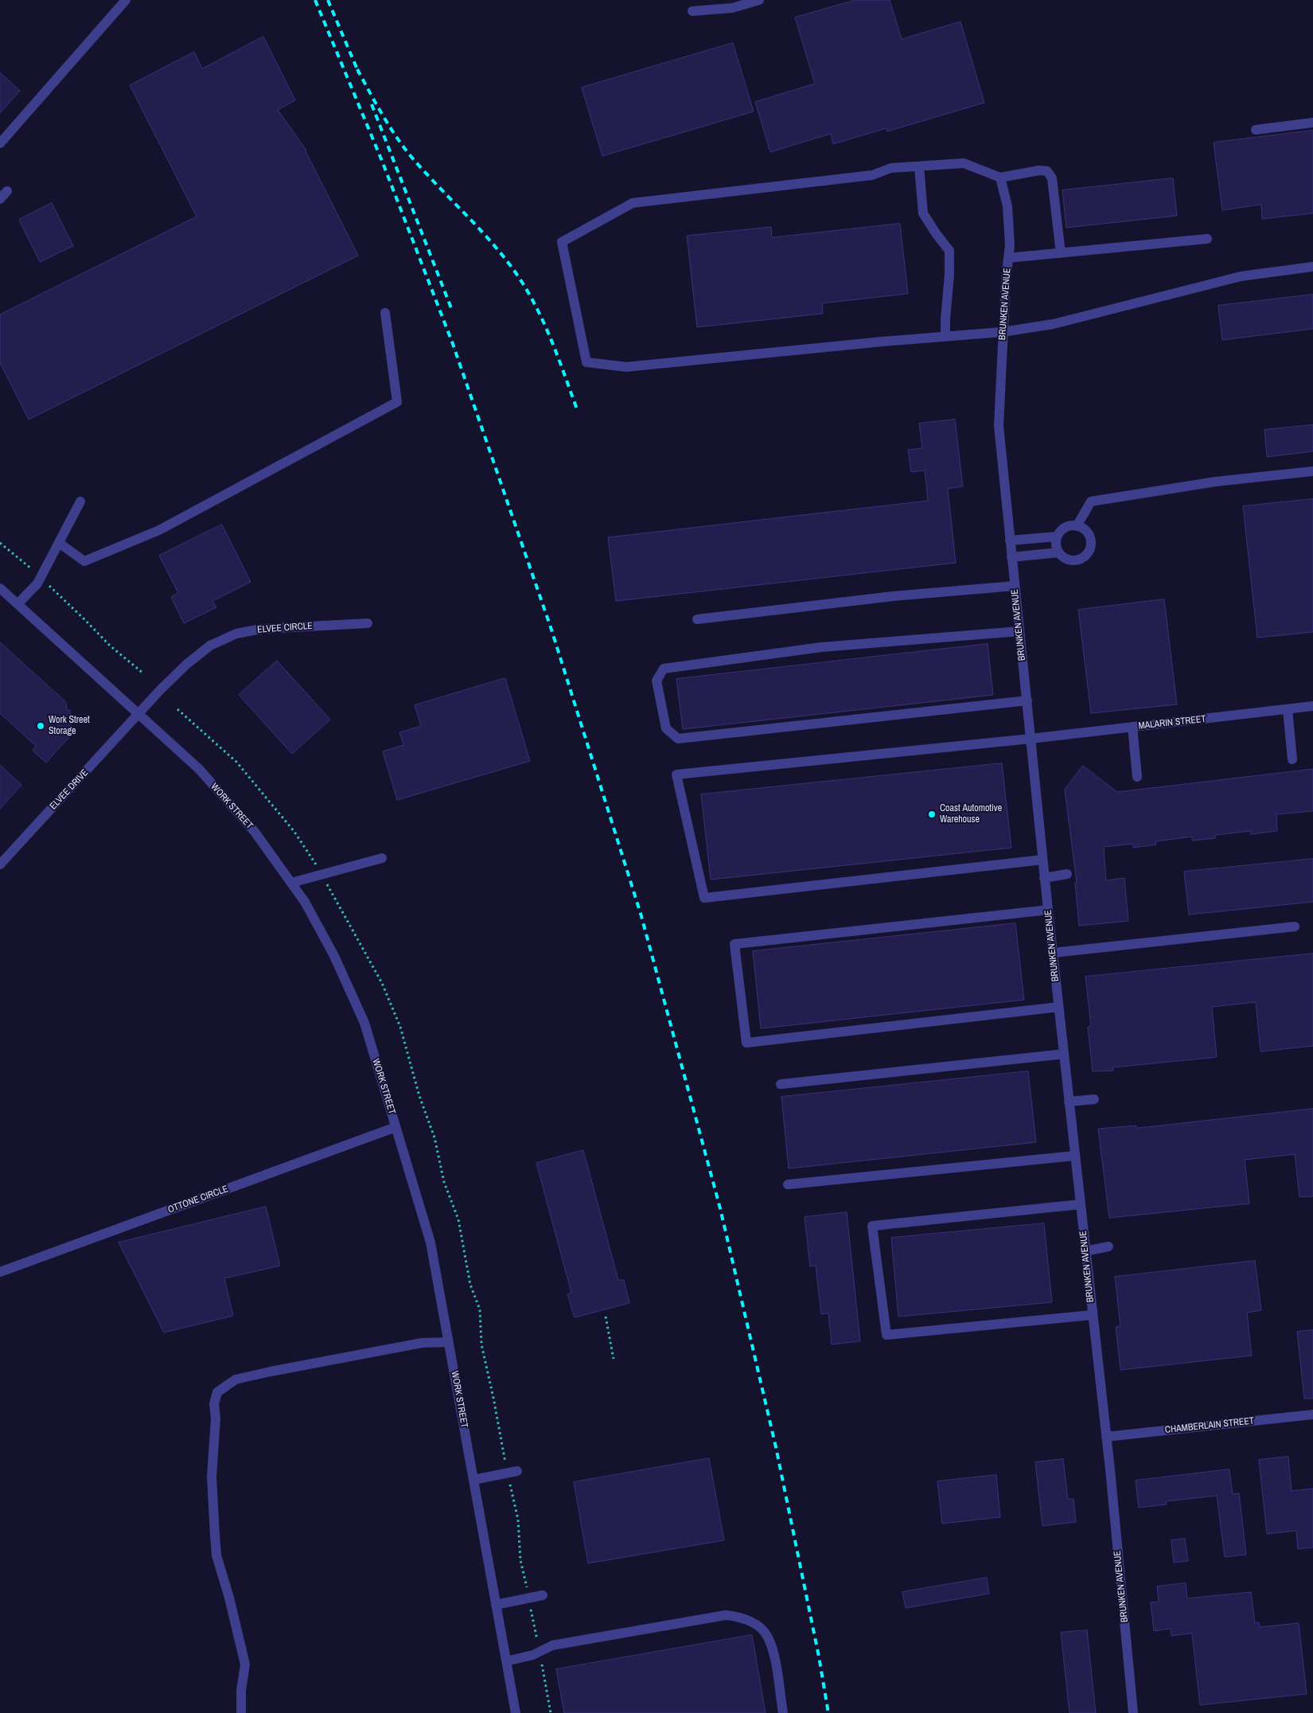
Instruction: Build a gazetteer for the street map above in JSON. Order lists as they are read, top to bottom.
{
  "streets": {
    "street": [
      "BRUNKEN AVENUE",
      "ELVEE CIRCLE",
      "MALARIN STREET",
      "ELVEE DRIVE",
      "WORK STREET",
      "OTTONE CIRCLE",
      "CHAMBERLAIN STREET"
    ]
  },
  "crossings": [
    ["BRUNKEN AVENUE", "MALARIN STREET"],
    ["BRUNKEN AVENUE", "CHAMBERLAIN STREET"],
    ["ELVEE CIRCLE", "ELVEE DRIVE"],
    ["ELVEE CIRCLE", "WORK STREET"],
    ["ELVEE DRIVE", "WORK STREET"],
    ["WORK STREET", "OTTONE CIRCLE"]
  ],
  "places": ["Work Street Storage", "Coast Automotive Warehouse"]
}
